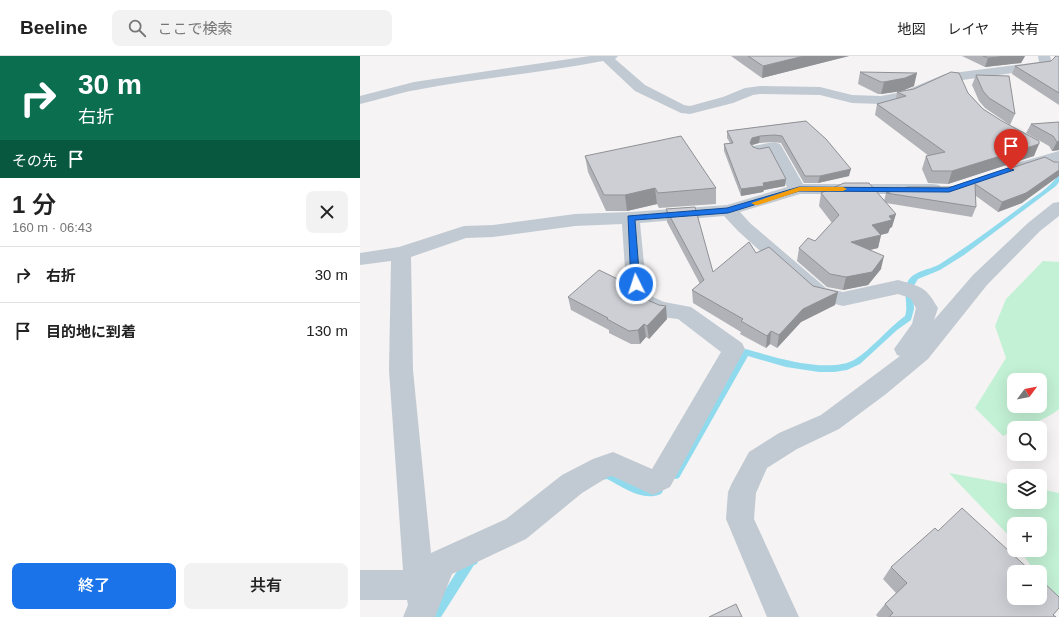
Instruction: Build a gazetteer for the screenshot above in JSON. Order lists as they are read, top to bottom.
{
  "north": "top right",
  "page": {
    "header": "Beeline",
    "search": "ここで検索",
    "nav": ["地図", "レイヤ", "共有"],
    "turn": ["30 m", "右折"],
    "then": "その先",
    "heading": ["1 分", "160 m · 06:43"],
    "list": [
      {
        "name": "右折",
        "value": "30 m"
      },
      {
        "name": "目的地に到着",
        "value": "130 m"
      }
    ],
    "map_buttons": ["+", "−"],
    "buttons": ["終了", "共有"]
  }
}
